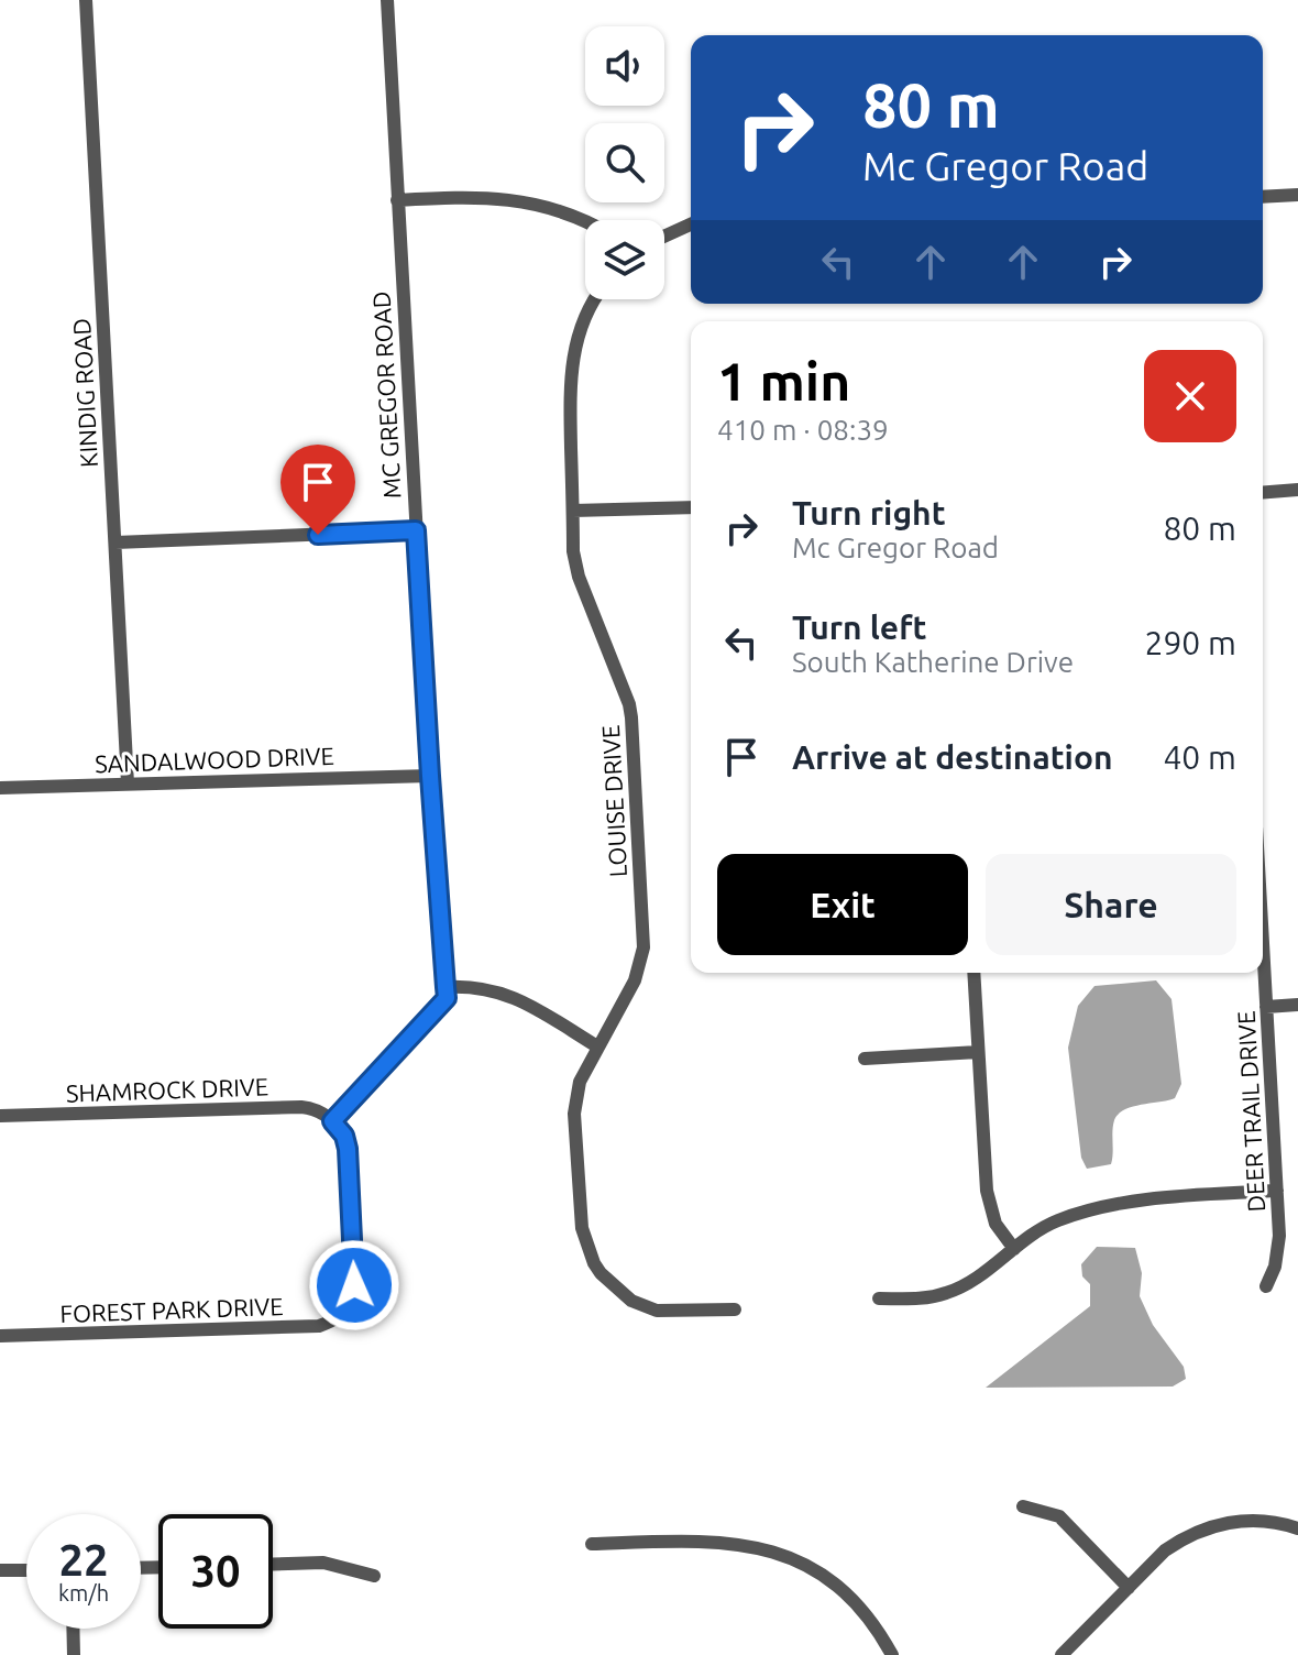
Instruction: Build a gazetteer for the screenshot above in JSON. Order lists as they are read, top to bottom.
{
  "streets": {
    "street": [
      "KINDIG ROAD",
      "MC GREGOR ROAD",
      "SANDALWOOD DRIVE",
      "LOUISE DRIVE",
      "SHAMROCK DRIVE",
      "DEER TRAIL DRIVE",
      "FOREST PARK DRIVE"
    ]
  },
  "crossings": [
    ["KINDIG ROAD", "SANDALWOOD DRIVE"],
    ["MC GREGOR ROAD", "SANDALWOOD DRIVE"],
    ["SHAMROCK DRIVE", "FOREST PARK DRIVE"]
  ],
  "page": {
    "turn": ["80 m", "Mc Gregor Road"],
    "heading": ["1 min", "410 m · 08:39"],
    "list": [
      {
        "name": "Turn right",
        "note": "Mc Gregor Road",
        "value": "80 m"
      },
      {
        "name": "Turn left",
        "note": "South Katherine Drive",
        "value": "290 m"
      },
      {
        "name": "Arrive at destination",
        "value": "40 m"
      }
    ],
    "buttons": ["Exit", "Share"],
    "speed": "22 km/h",
    "limit": "30"
  }
}
